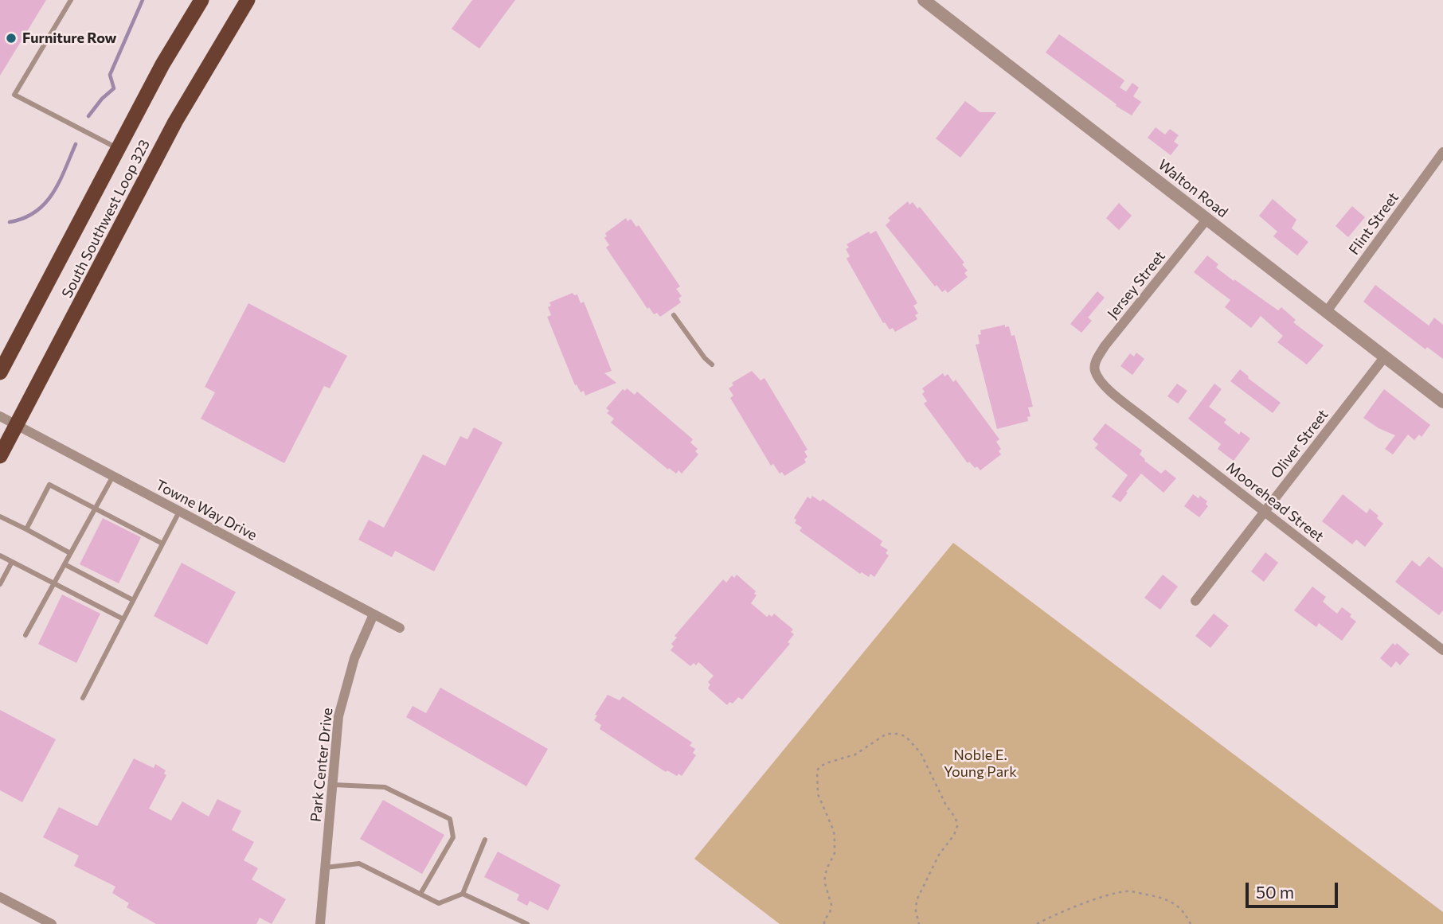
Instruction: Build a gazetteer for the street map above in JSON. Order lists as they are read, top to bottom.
{
  "streets": {
    "highway": ["South Southwest Loop 323"],
    "street": [
      "Walton Road",
      "Flint Street",
      "Jersey Street",
      "Oliver Street",
      "Moorehead Street",
      "Towne Way Drive",
      "Park Center Drive"
    ]
  },
  "crossings": [
    ["Walton Road", "Flint Street"],
    ["Walton Road", "Jersey Street"],
    ["Walton Road", "Oliver Street"],
    ["South Southwest Loop 323", "Towne Way Drive"],
    ["Jersey Street", "Moorehead Street"],
    ["Oliver Street", "Moorehead Street"],
    ["Towne Way Drive", "Park Center Drive"]
  ],
  "parks": ["Noble E. Young Park"],
  "places": ["Furniture Row"],
  "scale_bar": "50 m"
}
